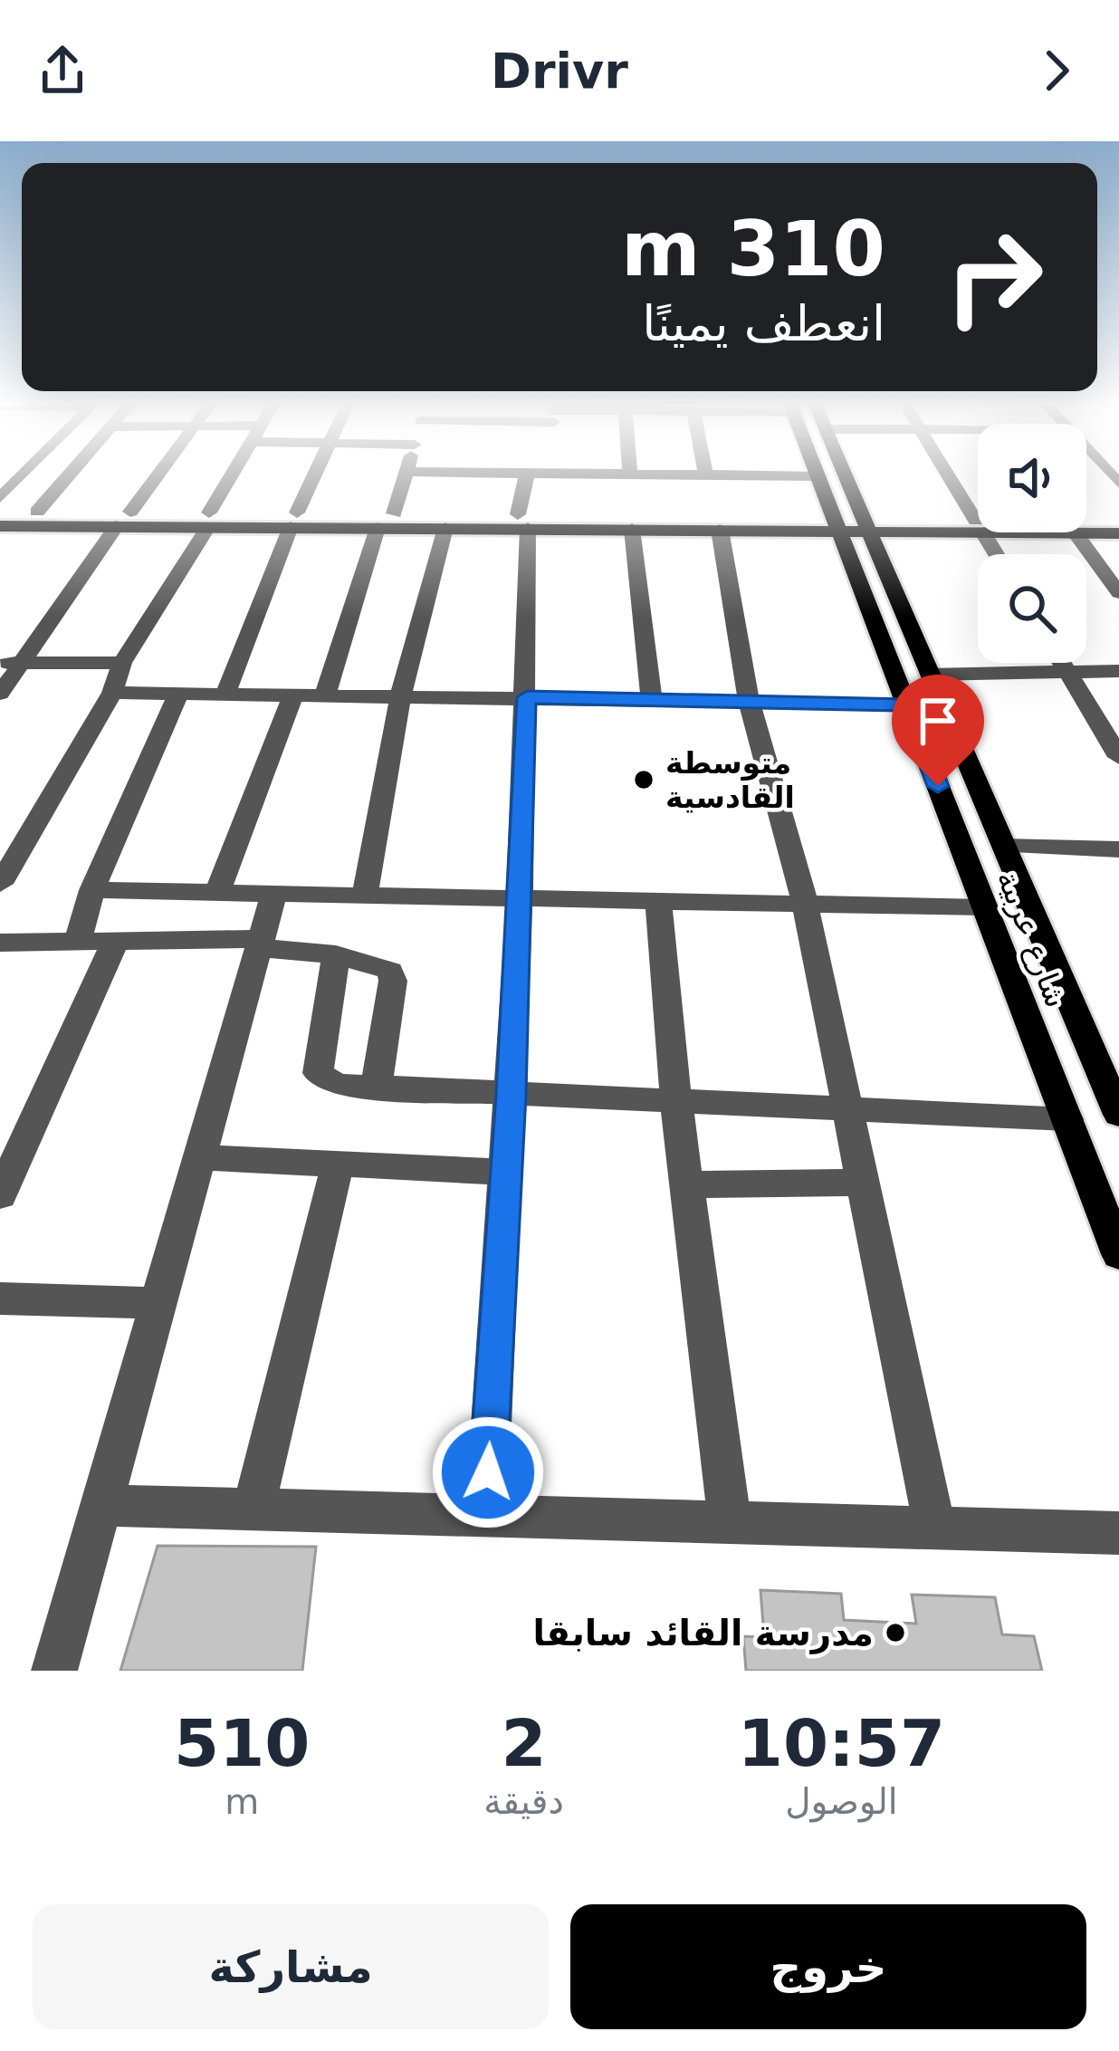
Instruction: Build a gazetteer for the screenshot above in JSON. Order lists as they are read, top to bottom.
{
  "streets": {
    "main road": ["شارع عربية"]
  },
  "places": ["متوسطة القادسية", "مدرسة القائد سابقا"],
  "page": {
    "header": "Drivr",
    "turn": ["310 m", "انعطف يمينًا"],
    "eta": [
      "10:57",
      "الوصول",
      "2",
      "دقيقة",
      "510",
      "m"
    ],
    "buttons": ["خروج", "مشاركة"]
  }
}
